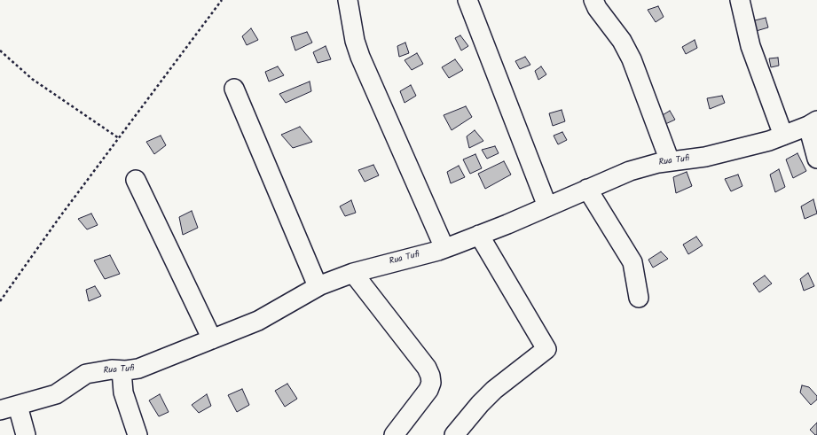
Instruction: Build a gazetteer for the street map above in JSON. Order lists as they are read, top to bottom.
{
  "streets": {
    "street": ["Rua Tufi"]
  }
}
